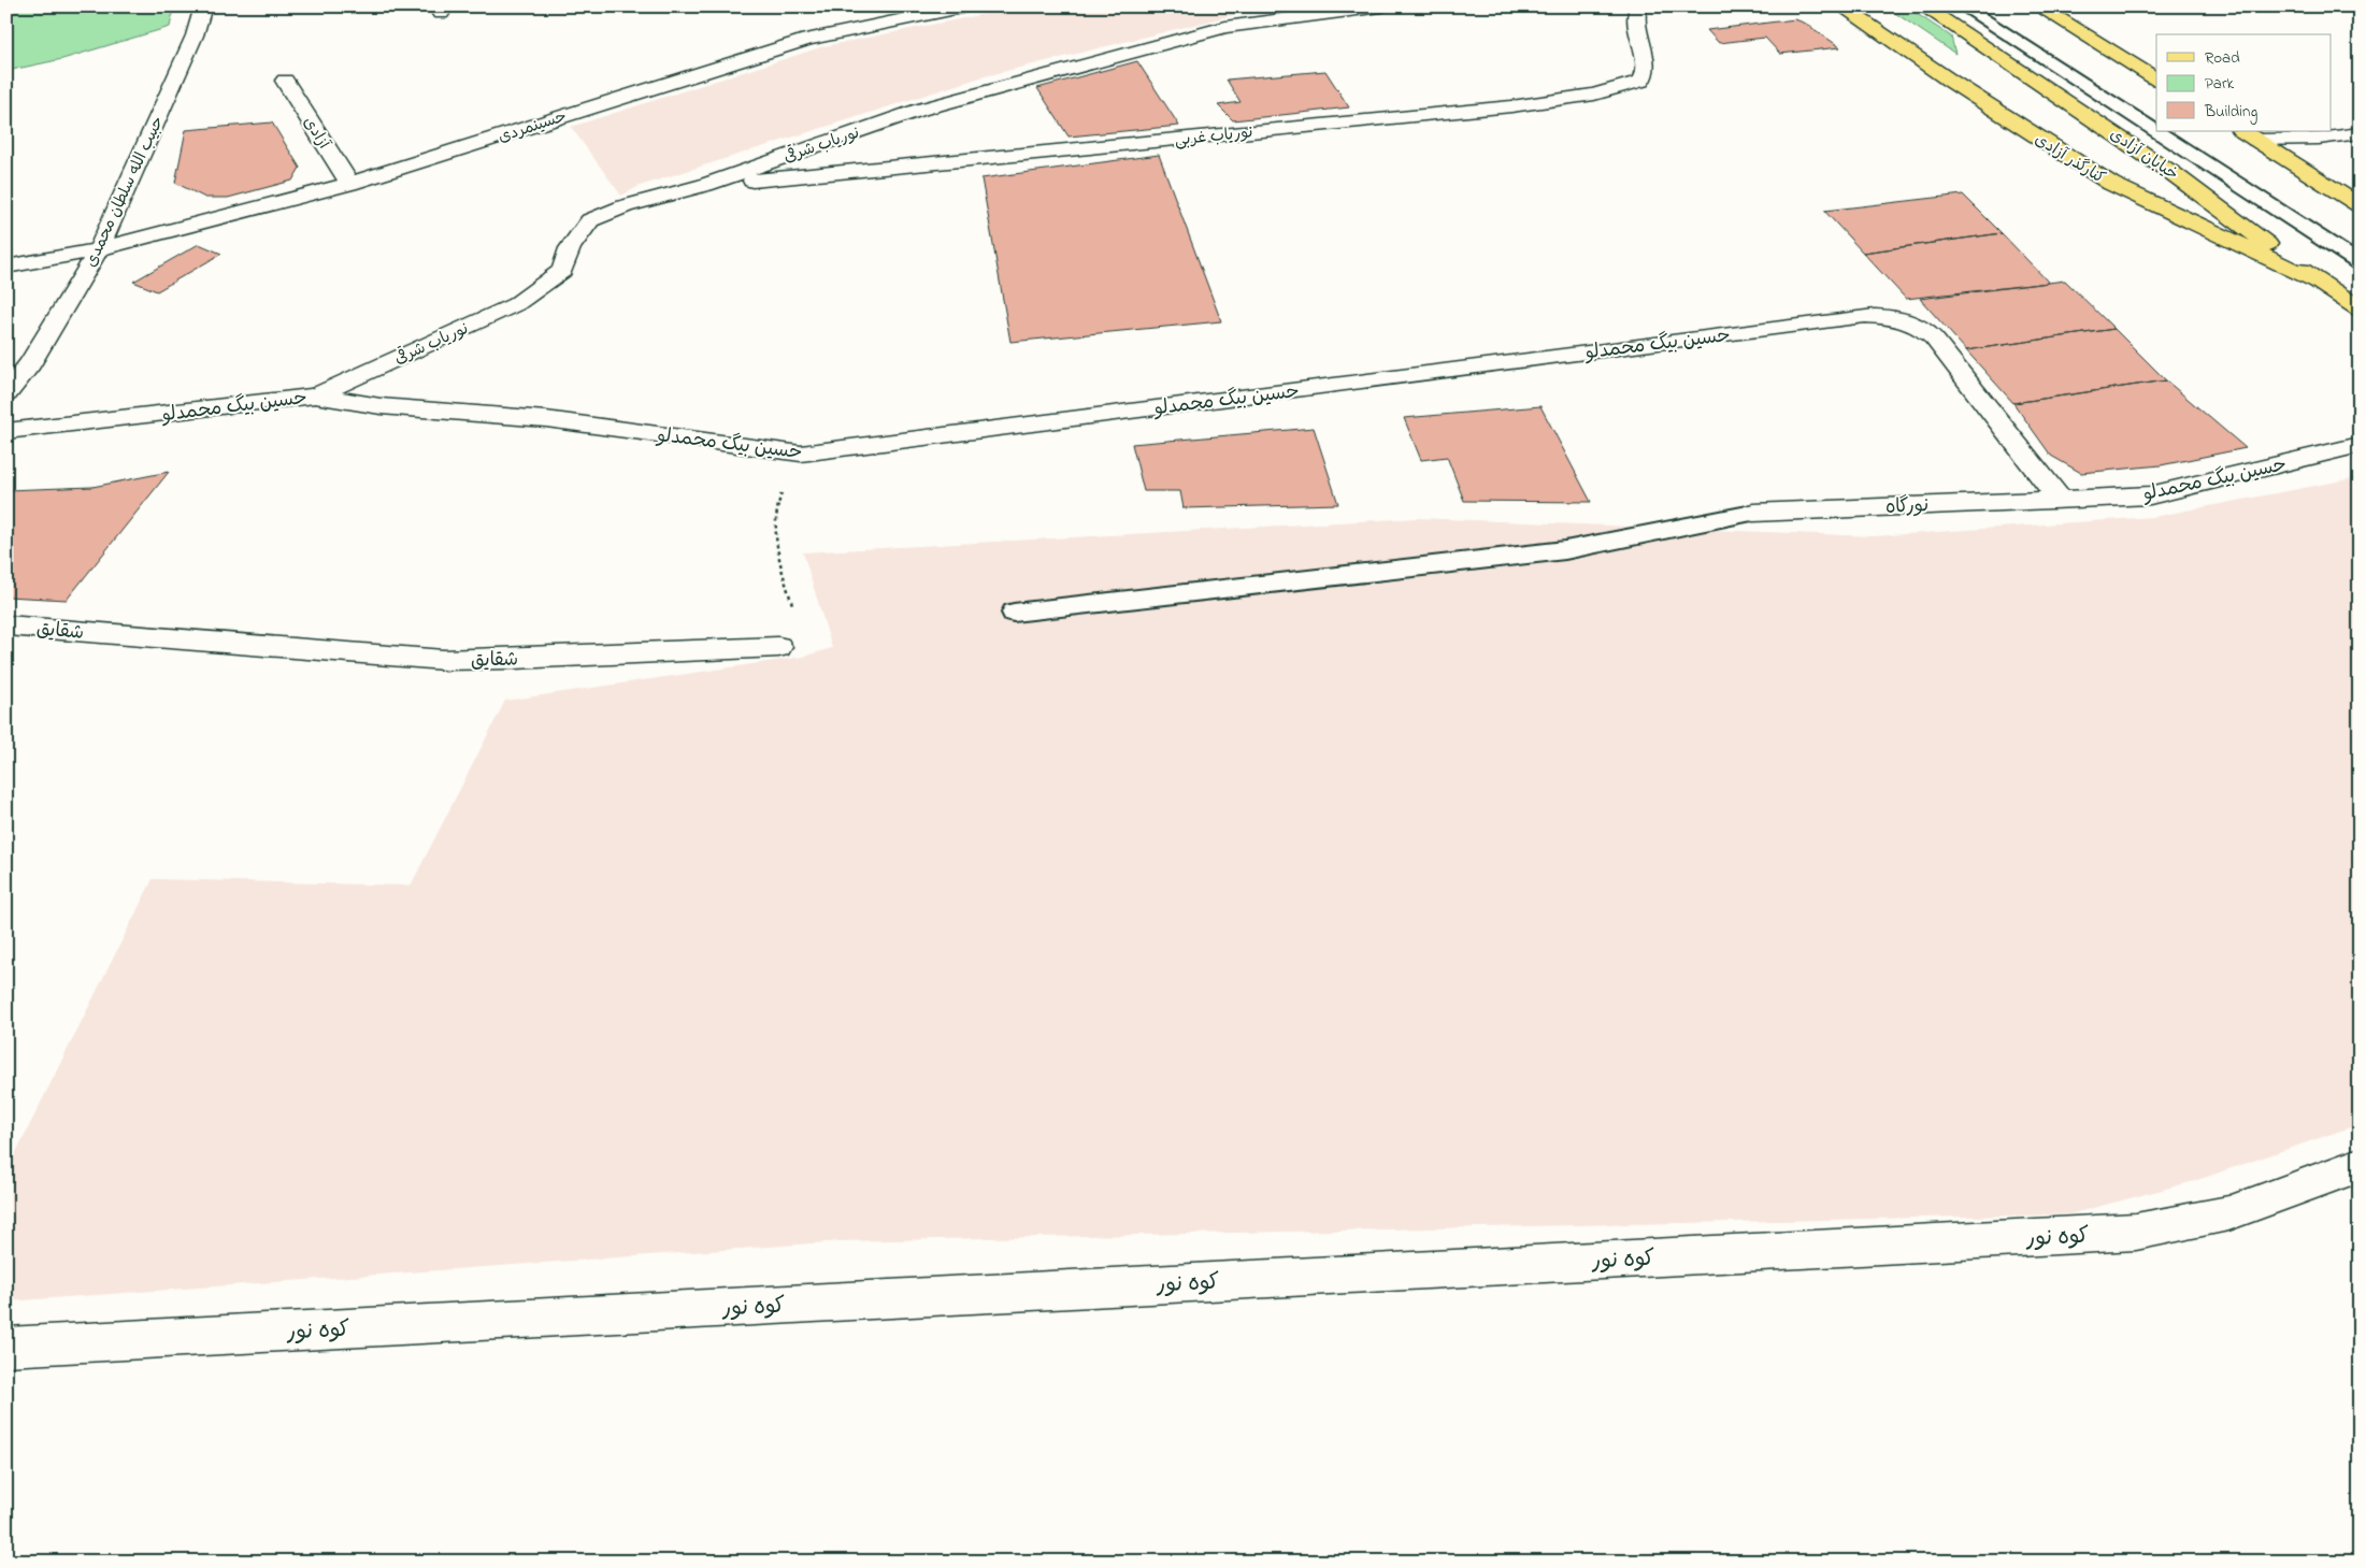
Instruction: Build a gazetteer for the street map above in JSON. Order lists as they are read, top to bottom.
{
  "streets": {
    "main road": ["خیابان آزادی", "کنارگذر آزادی"],
    "street": [
      "حسینمردی",
      "آزادی",
      "نوریاب غربی",
      "نوریاب شرقی",
      "حبیب الله سلطان محمدی",
      "حسین بیگ محمدلو",
      "نورگاه",
      "شقایق",
      "کوه نور"
    ]
  },
  "crossings": [
    ["حسینمردی", "آزادی"],
    ["حسینمردی", "حبیب الله سلطان محمدی"],
    ["نوریاب غربی", "نوریاب شرقی"],
    ["نوریاب شرقی", "حسین بیگ محمدلو"],
    ["خیابان آزادی", "کنارگذر آزادی"],
    ["حسین بیگ محمدلو", "نورگاه"]
  ],
  "legend": ["Road", "Park", "Building"]
}
